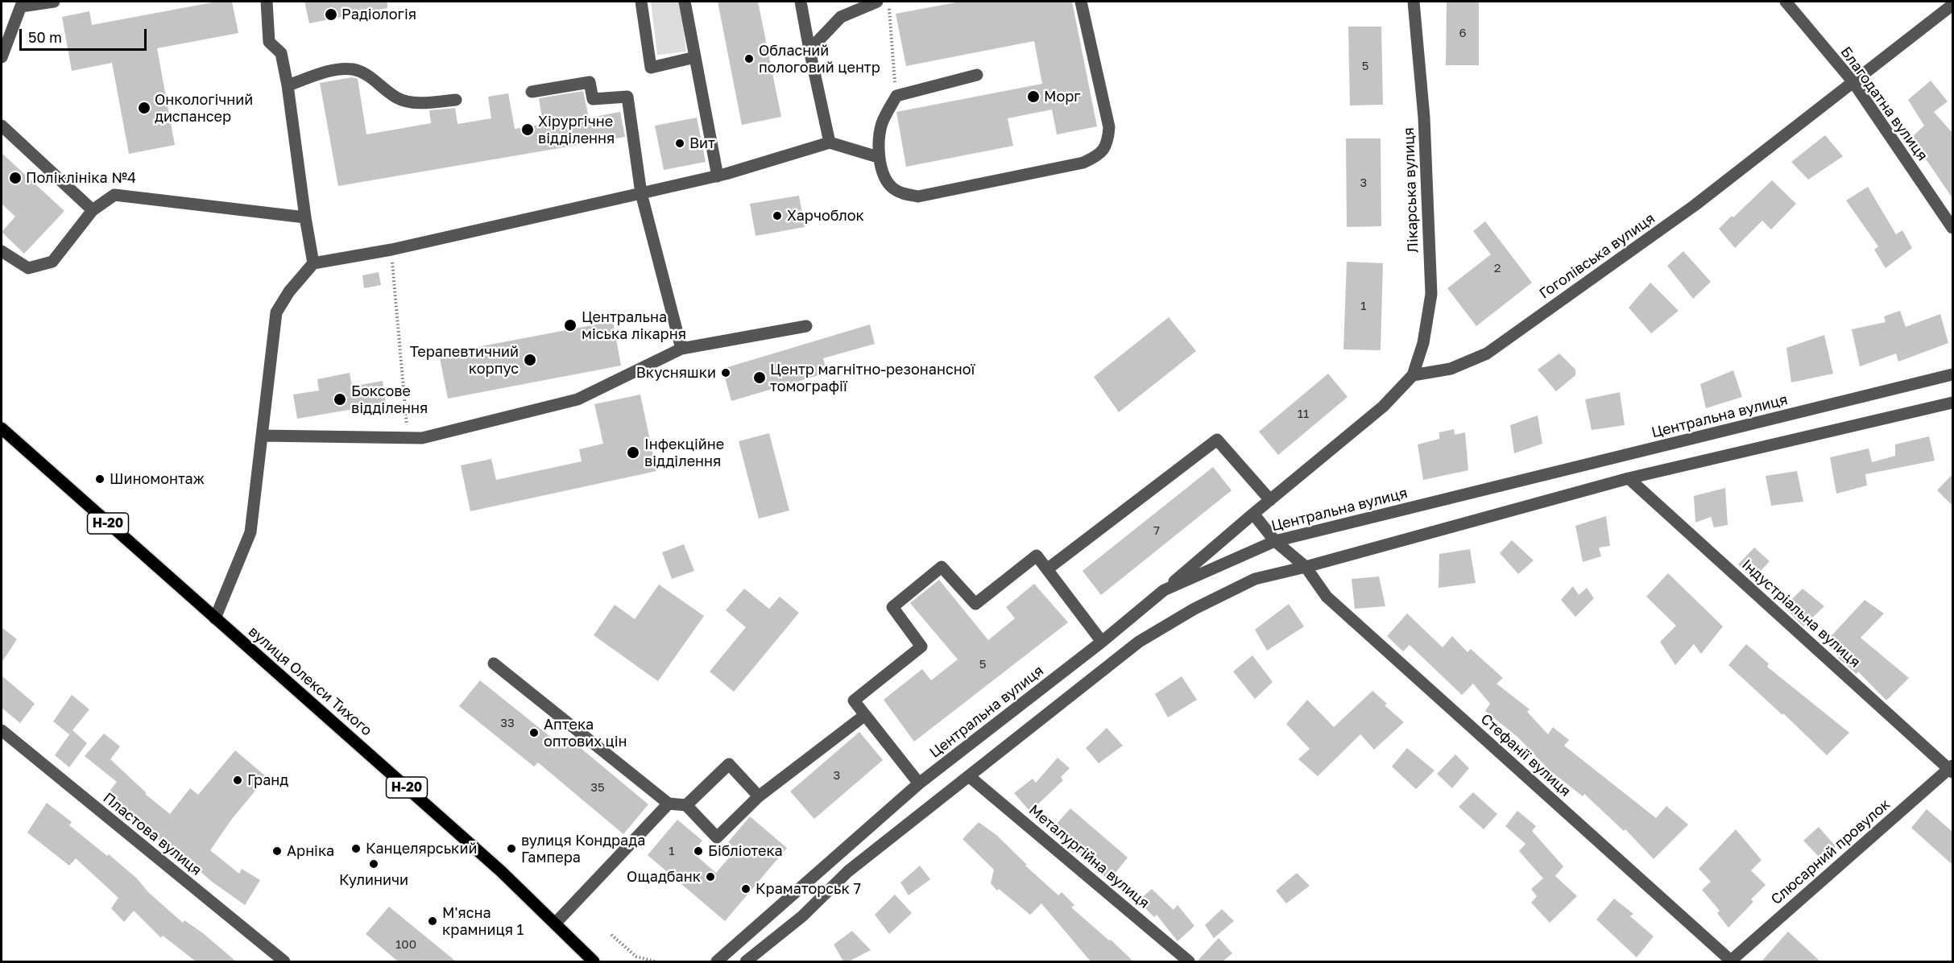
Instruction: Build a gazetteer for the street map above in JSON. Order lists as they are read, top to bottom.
{
  "streets": {
    "main road": ["Н-20", "вулиця Олекси Тихого"],
    "street": [
      "Благодатна вулиця",
      "Лікарська вулиця",
      "Гоголівська вулиця",
      "Центральна вулиця",
      "Індустріальна вулиця",
      "Стефанії вулиця",
      "Пластова вулиця",
      "Слюсарний провулок",
      "Металургійна вулиця"
    ]
  },
  "crossings": [
    ["Благодатна вулиця", "Гоголівська вулиця"],
    ["Лікарська вулиця", "Гоголівська вулиця"],
    ["Центральна вулиця", "Стефанії вулиця"],
    ["Індустріальна вулиця", "Слюсарний провулок"],
    ["Стефанії вулиця", "Слюсарний провулок"]
  ],
  "places": [
    "Радіологія",
    "Обласний пологовий центр",
    "Морг",
    "Онкологічний диспансер",
    "Хірургічне відділення",
    "Вит",
    "Поліклініка №4",
    "Харчоблок",
    "Центральна міська лікарня",
    "Терапевтичний корпус",
    "Вкусняшки",
    "Центр магнітно-резонансної томографії",
    "Боксове відділення",
    "Інфекційне відділення",
    "Шиномонтаж",
    "Аптека оптових цін",
    "Гранд",
    "Канцелярський",
    "вулиця Кондрада Гампера",
    "Арніка",
    "Бібліотека",
    "Кулиничи",
    "Ощадбанк",
    "Краматорськ 7",
    "М'ясна крамниця 1"
  ],
  "house_numbers": [
    "6",
    "5",
    "3",
    "2",
    "1",
    "11",
    "7",
    "5",
    "33",
    "3",
    "35",
    "1",
    "100"
  ],
  "scale_bar": "50 m"
}
